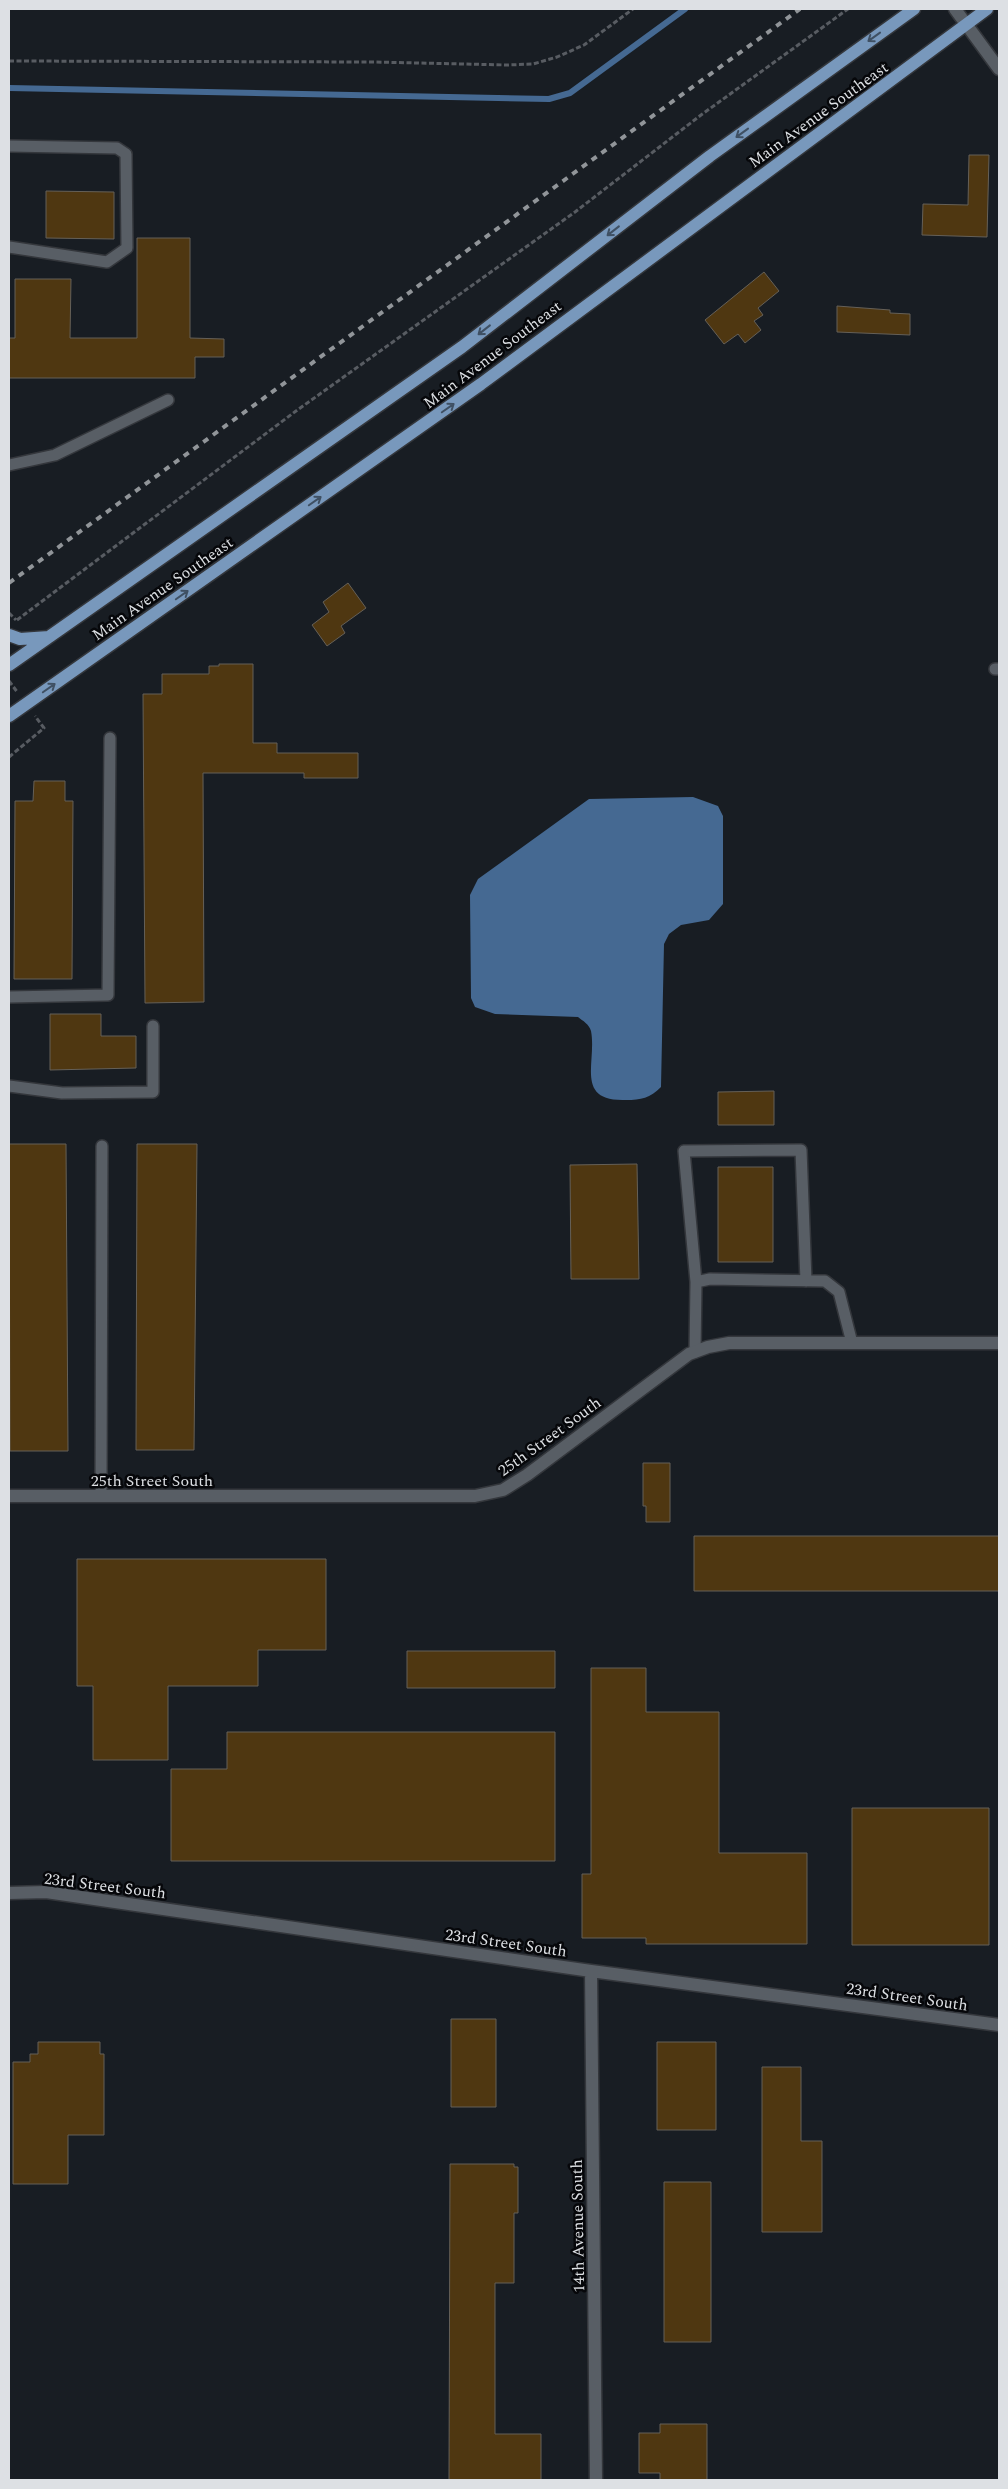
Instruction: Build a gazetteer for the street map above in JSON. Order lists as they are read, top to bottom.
{
  "streets": {
    "main road": ["Main Avenue Southeast"],
    "street": ["25th Street South", "23rd Street South", "14th Avenue South"]
  },
  "crossings": [
    ["23rd Street South", "14th Avenue South"]
  ]
}
